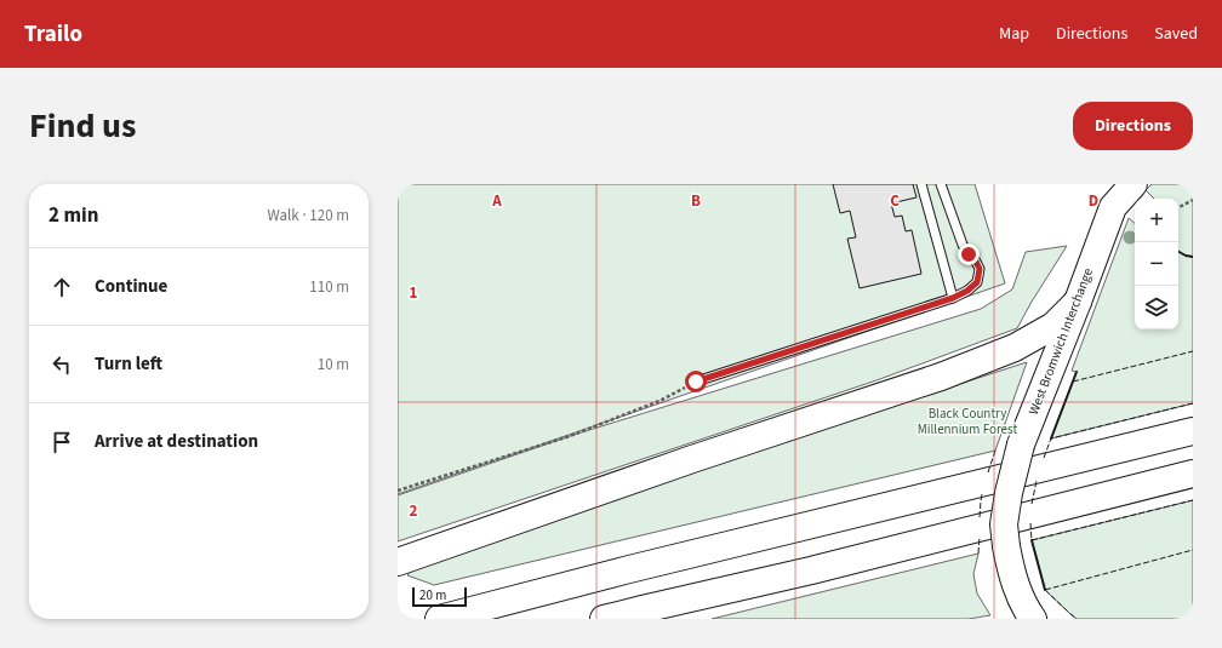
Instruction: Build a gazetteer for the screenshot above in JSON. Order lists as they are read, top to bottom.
{
  "streets": {
    "highway": ["West Bromwich Interchange"]
  },
  "parks": ["Black Country Millennium Forest"],
  "scale_bar": "20 m",
  "page": {
    "header": "Trailo",
    "nav": ["Map", "Directions", "Saved"],
    "title": "Find us",
    "buttons": "Directions",
    "heading": ["2 min", "Walk · 120 m"],
    "map_buttons": ["+", "−"],
    "list": [
      ["Continue", "110 m"],
      ["Turn left", "10 m"],
      "Arrive at destination"
    ],
    "scale": "20 m"
  },
  "grid": {
    "columns": [
      "A",
      "B",
      "C",
      "D"
    ],
    "rows": ["1", "2"]
  }
}
